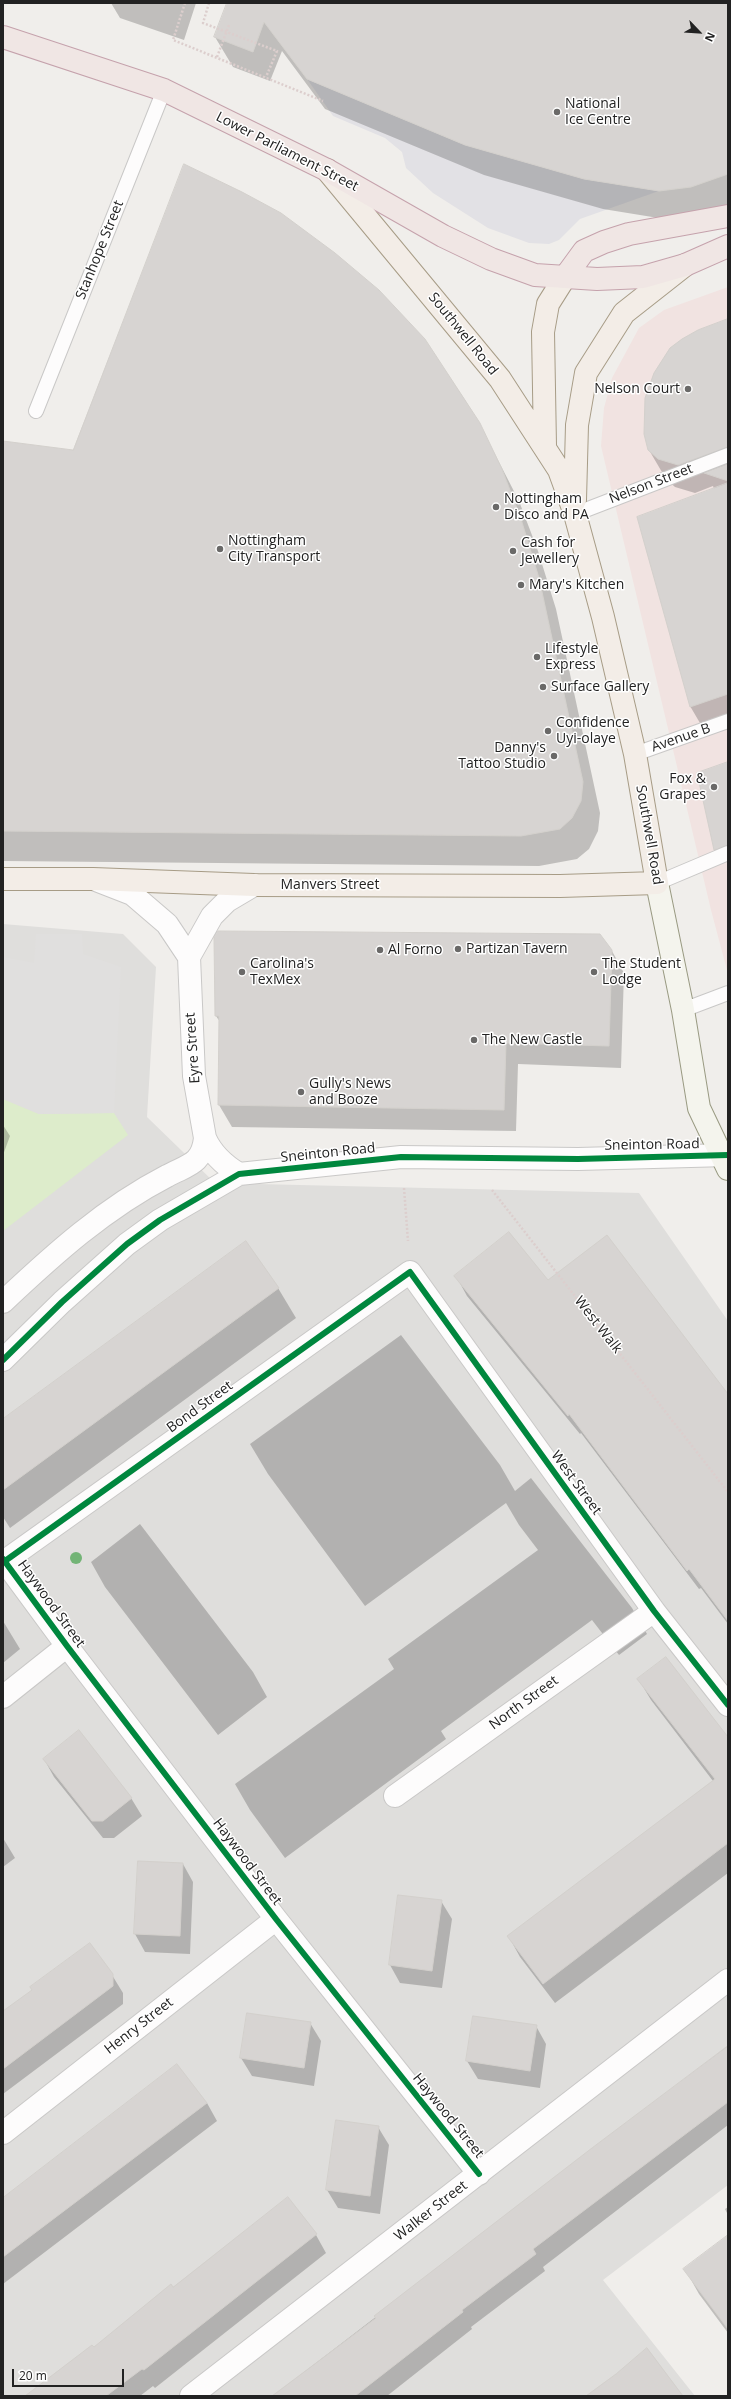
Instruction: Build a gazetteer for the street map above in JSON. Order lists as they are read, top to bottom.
{
  "streets": {
    "highway": ["Lower Parliament Street"],
    "main road": ["Southwell Road", "Manvers Street"],
    "street": [
      "Eyre Street",
      "Sneinton Road",
      "Bond Street",
      "West Street",
      "Haywood Street",
      "North Street",
      "Henry Street",
      "Walker Street"
    ],
    "lane": ["Stanhope Street", "Nelson Street", "Avenue B"],
    "path": ["West Walk"]
  },
  "crossings": [
    ["Lower Parliament Street", "Stanhope Street"],
    ["Lower Parliament Street", "Southwell Road"],
    ["Southwell Road", "Nelson Street"],
    ["Southwell Road", "Avenue B"],
    ["Southwell Road", "Manvers Street"],
    ["Southwell Road", "Sneinton Road"],
    ["Sneinton Road", "West Walk"],
    ["Bond Street", "West Street"],
    ["Bond Street", "Haywood Street"],
    ["West Street", "North Street"],
    ["Haywood Street", "Henry Street"],
    ["Haywood Street", "Walker Street"]
  ],
  "places": [
    "National Ice Centre",
    "Nelson Court",
    "Nottingham Disco and PA",
    "Nottingham City Transport",
    "Cash for Jewellery",
    "Mary's Kitchen",
    "Lifestyle Express",
    "Surface Gallery",
    "Confidence Uyi-olaye",
    "Danny's Tattoo Studio",
    "Fox & Grapes",
    "Partizan Tavern",
    "Al Forno",
    "Carolina's TexMex",
    "The Student Lodge",
    "The New Castle",
    "Gully's News and Booze"
  ],
  "scale_bar": "20 m",
  "north": "bottom right"
}
